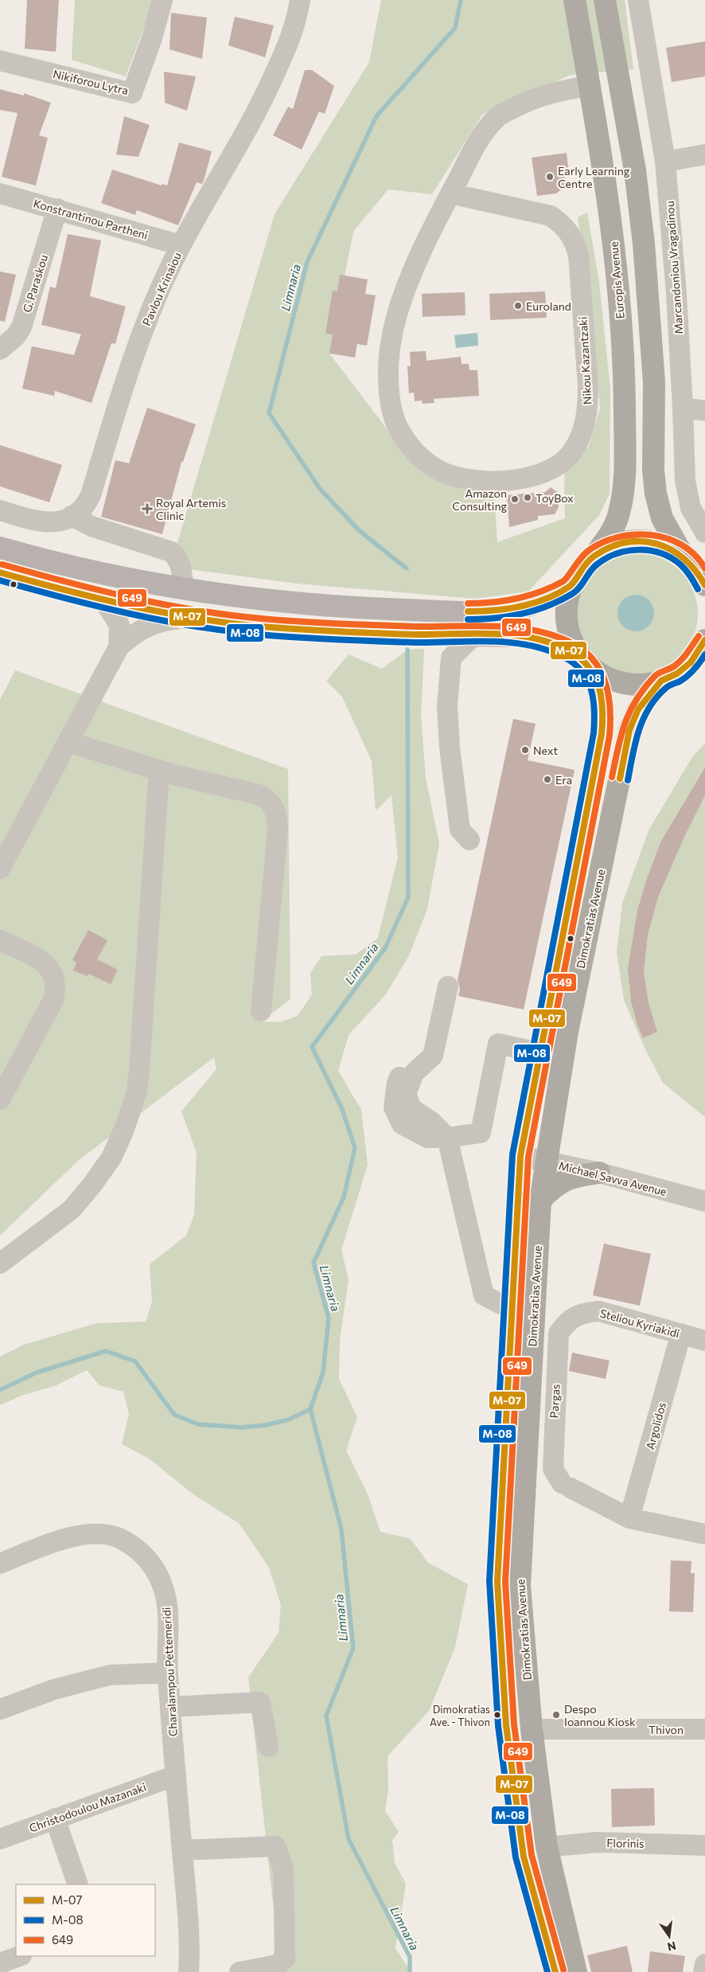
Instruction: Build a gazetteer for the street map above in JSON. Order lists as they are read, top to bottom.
{
  "streets": {
    "highway": ["Europis Avenue", "Dimokratias Avenue"],
    "street": [
      "Nikiforou Lytra",
      "Konstrantinou Partheni",
      "Marcandoniou Vragadinou",
      "G. Paraskou",
      "Pavlou Krinaiou",
      "Nikou Kazantzaki",
      "Michael Savva Avenue",
      "Steliou Kyriakidi",
      "Pargas",
      "Argolidos",
      "Charalampou Pettemeridi",
      "Thivon",
      "Christodoulou Mazanaki",
      "Florinis"
    ]
  },
  "crossings": [
    ["Konstrantinou Partheni", "G. Paraskou"],
    ["Konstrantinou Partheni", "Pavlou Krinaiou"],
    ["Europis Avenue", "Nikou Kazantzaki"],
    ["Dimokratias Avenue", "Michael Savva Avenue"],
    ["Dimokratias Avenue", "Thivon"],
    ["Dimokratias Avenue", "Florinis"],
    ["Steliou Kyriakidi", "Pargas"],
    ["Steliou Kyriakidi", "Argolidos"],
    ["Pargas", "Argolidos"],
    ["Charalampou Pettemeridi", "Christodoulou Mazanaki"]
  ],
  "water": ["Limnaria"],
  "places": {
    "other": [
      "Early Learning Centre",
      "Euroland",
      "ToyBox",
      "Amazon Consulting",
      "Next",
      "Era",
      "Dimokratias Ave. - Thivon",
      "Despo Ioannou Kiosk"
    ],
    "health": ["Royal Artemis Clinic"]
  },
  "lines": ["transit line 649", "transit line M-07", "transit line M-08"],
  "legend": ["M-07", "M-08", "649"],
  "north": "bottom"
}
